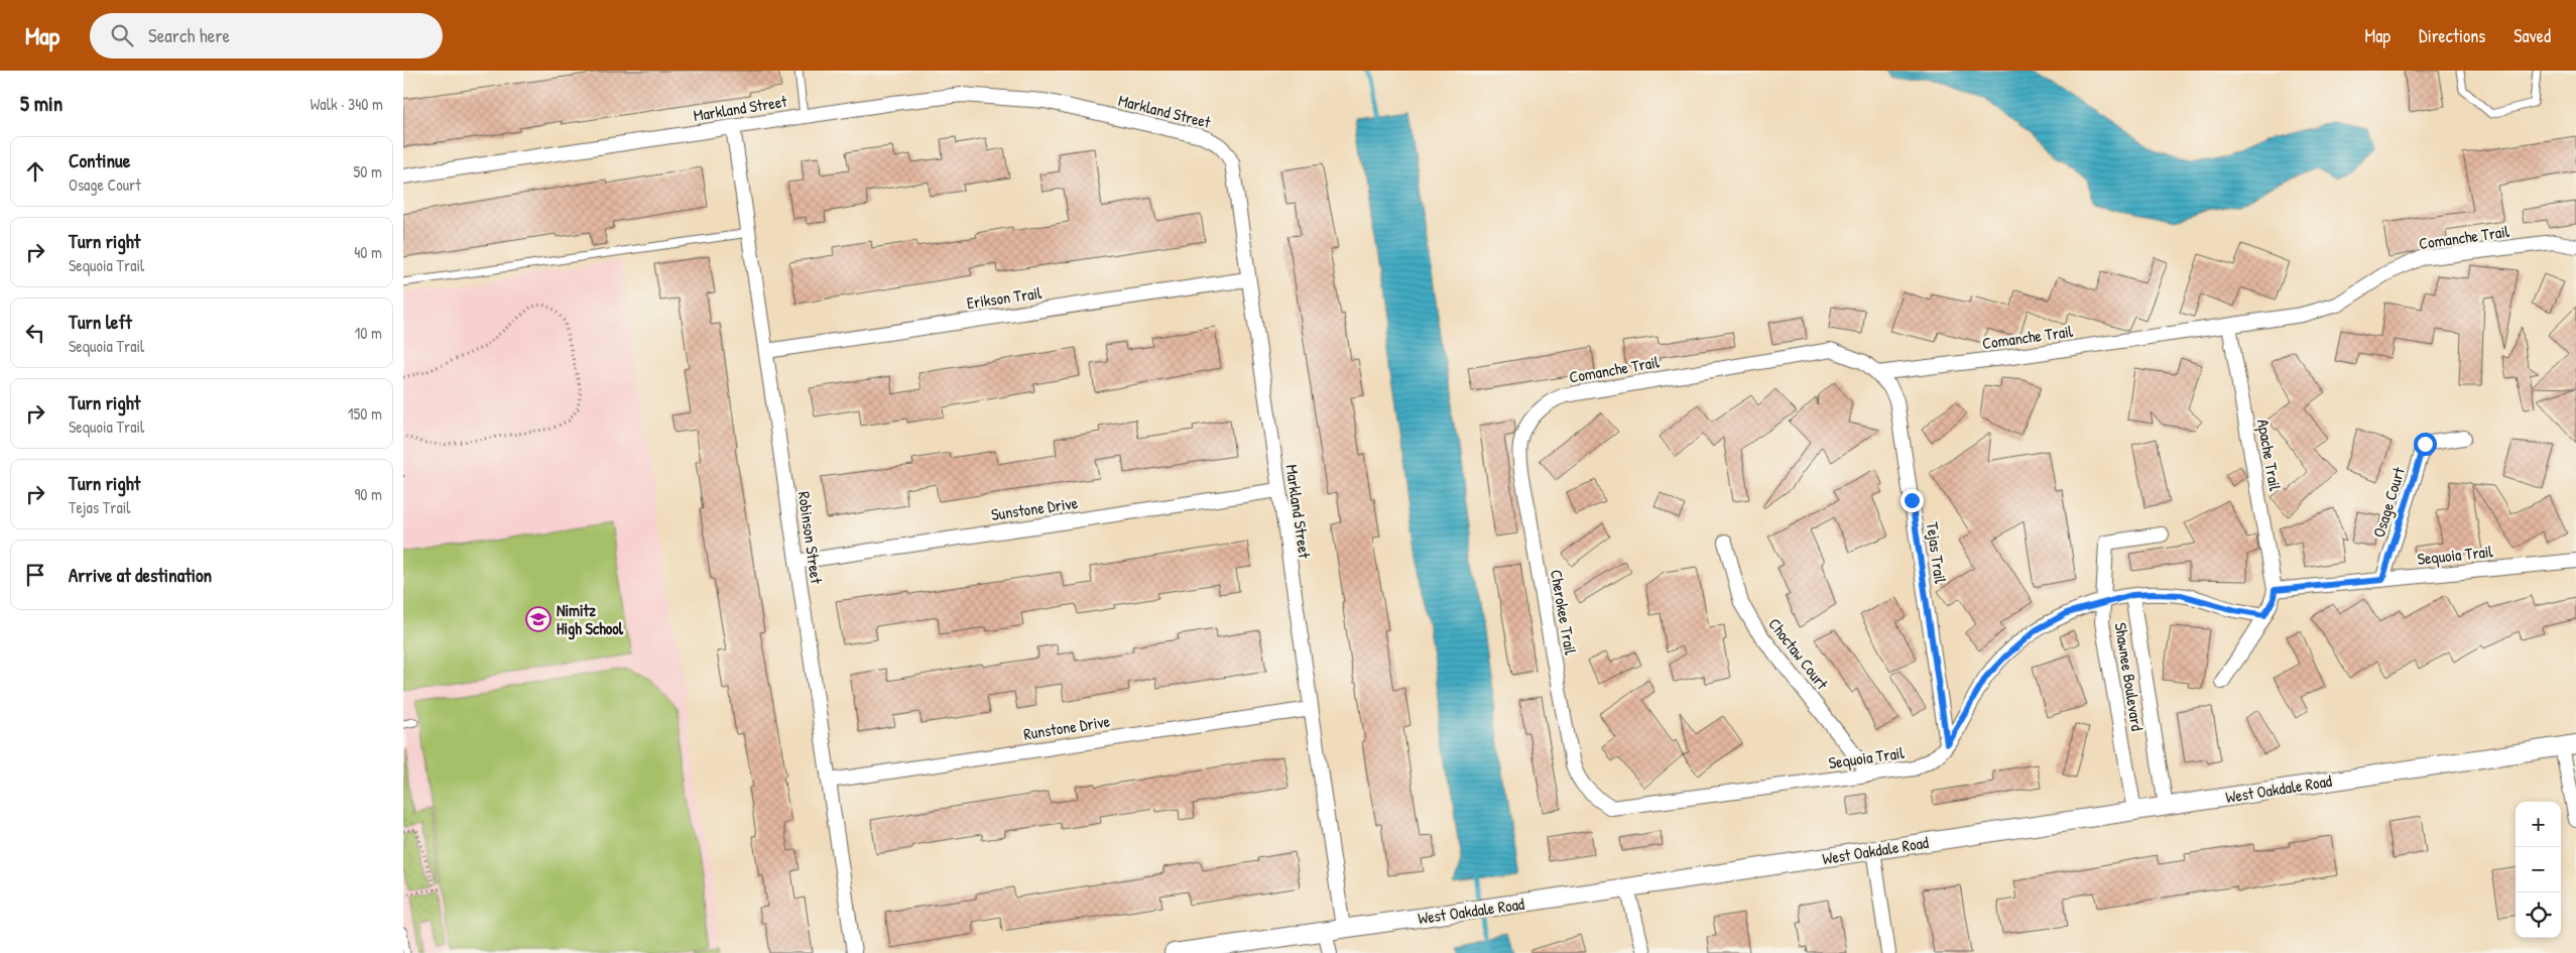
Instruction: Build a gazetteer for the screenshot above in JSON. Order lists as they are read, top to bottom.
{
  "streets": {
    "street": [
      "Markland Street",
      "Comanche Trail",
      "Erikson Trail",
      "Apache Trail",
      "Osage Court",
      "Sunstone Drive",
      "Robinson Street",
      "Tejas Trail",
      "Sequoia Trail",
      "Cherokee Trail",
      "Choctaw Court",
      "Shawnee Boulevard",
      "Runstone Drive",
      "West Oakdale Road"
    ]
  },
  "crossings": [
    ["Markland Street", "Erikson Trail"],
    ["Markland Street", "Sunstone Drive"],
    ["Markland Street", "Robinson Street"],
    ["Markland Street", "Runstone Drive"],
    ["Markland Street", "West Oakdale Road"],
    ["Comanche Trail", "Apache Trail"],
    ["Comanche Trail", "Tejas Trail"],
    ["Comanche Trail", "Cherokee Trail"],
    ["Erikson Trail", "Robinson Street"],
    ["Apache Trail", "Sequoia Trail"],
    ["Osage Court", "Sequoia Trail"],
    ["Sunstone Drive", "Robinson Street"],
    ["Robinson Street", "Runstone Drive"],
    ["Tejas Trail", "Sequoia Trail"],
    ["Sequoia Trail", "Cherokee Trail"],
    ["Sequoia Trail", "Choctaw Court"],
    ["Sequoia Trail", "Shawnee Boulevard"],
    ["Shawnee Boulevard", "West Oakdale Road"]
  ],
  "places": {
    "school or university": ["Nimitz High School"]
  },
  "page": {
    "header": "Map",
    "search": "Search here",
    "nav": ["Map", "Directions", "Saved"],
    "heading": ["5 min", "Walk · 340 m"],
    "list": [
      ["Continue", "Osage Court", "50 m"],
      ["Turn right", "Sequoia Trail", "40 m"],
      ["Turn left", "Sequoia Trail", "10 m"],
      ["Turn right", "Sequoia Trail", "150 m"],
      ["Turn right", "Tejas Trail", "90 m"],
      "Arrive at destination"
    ],
    "map_buttons": ["+", "−"]
  }
}
